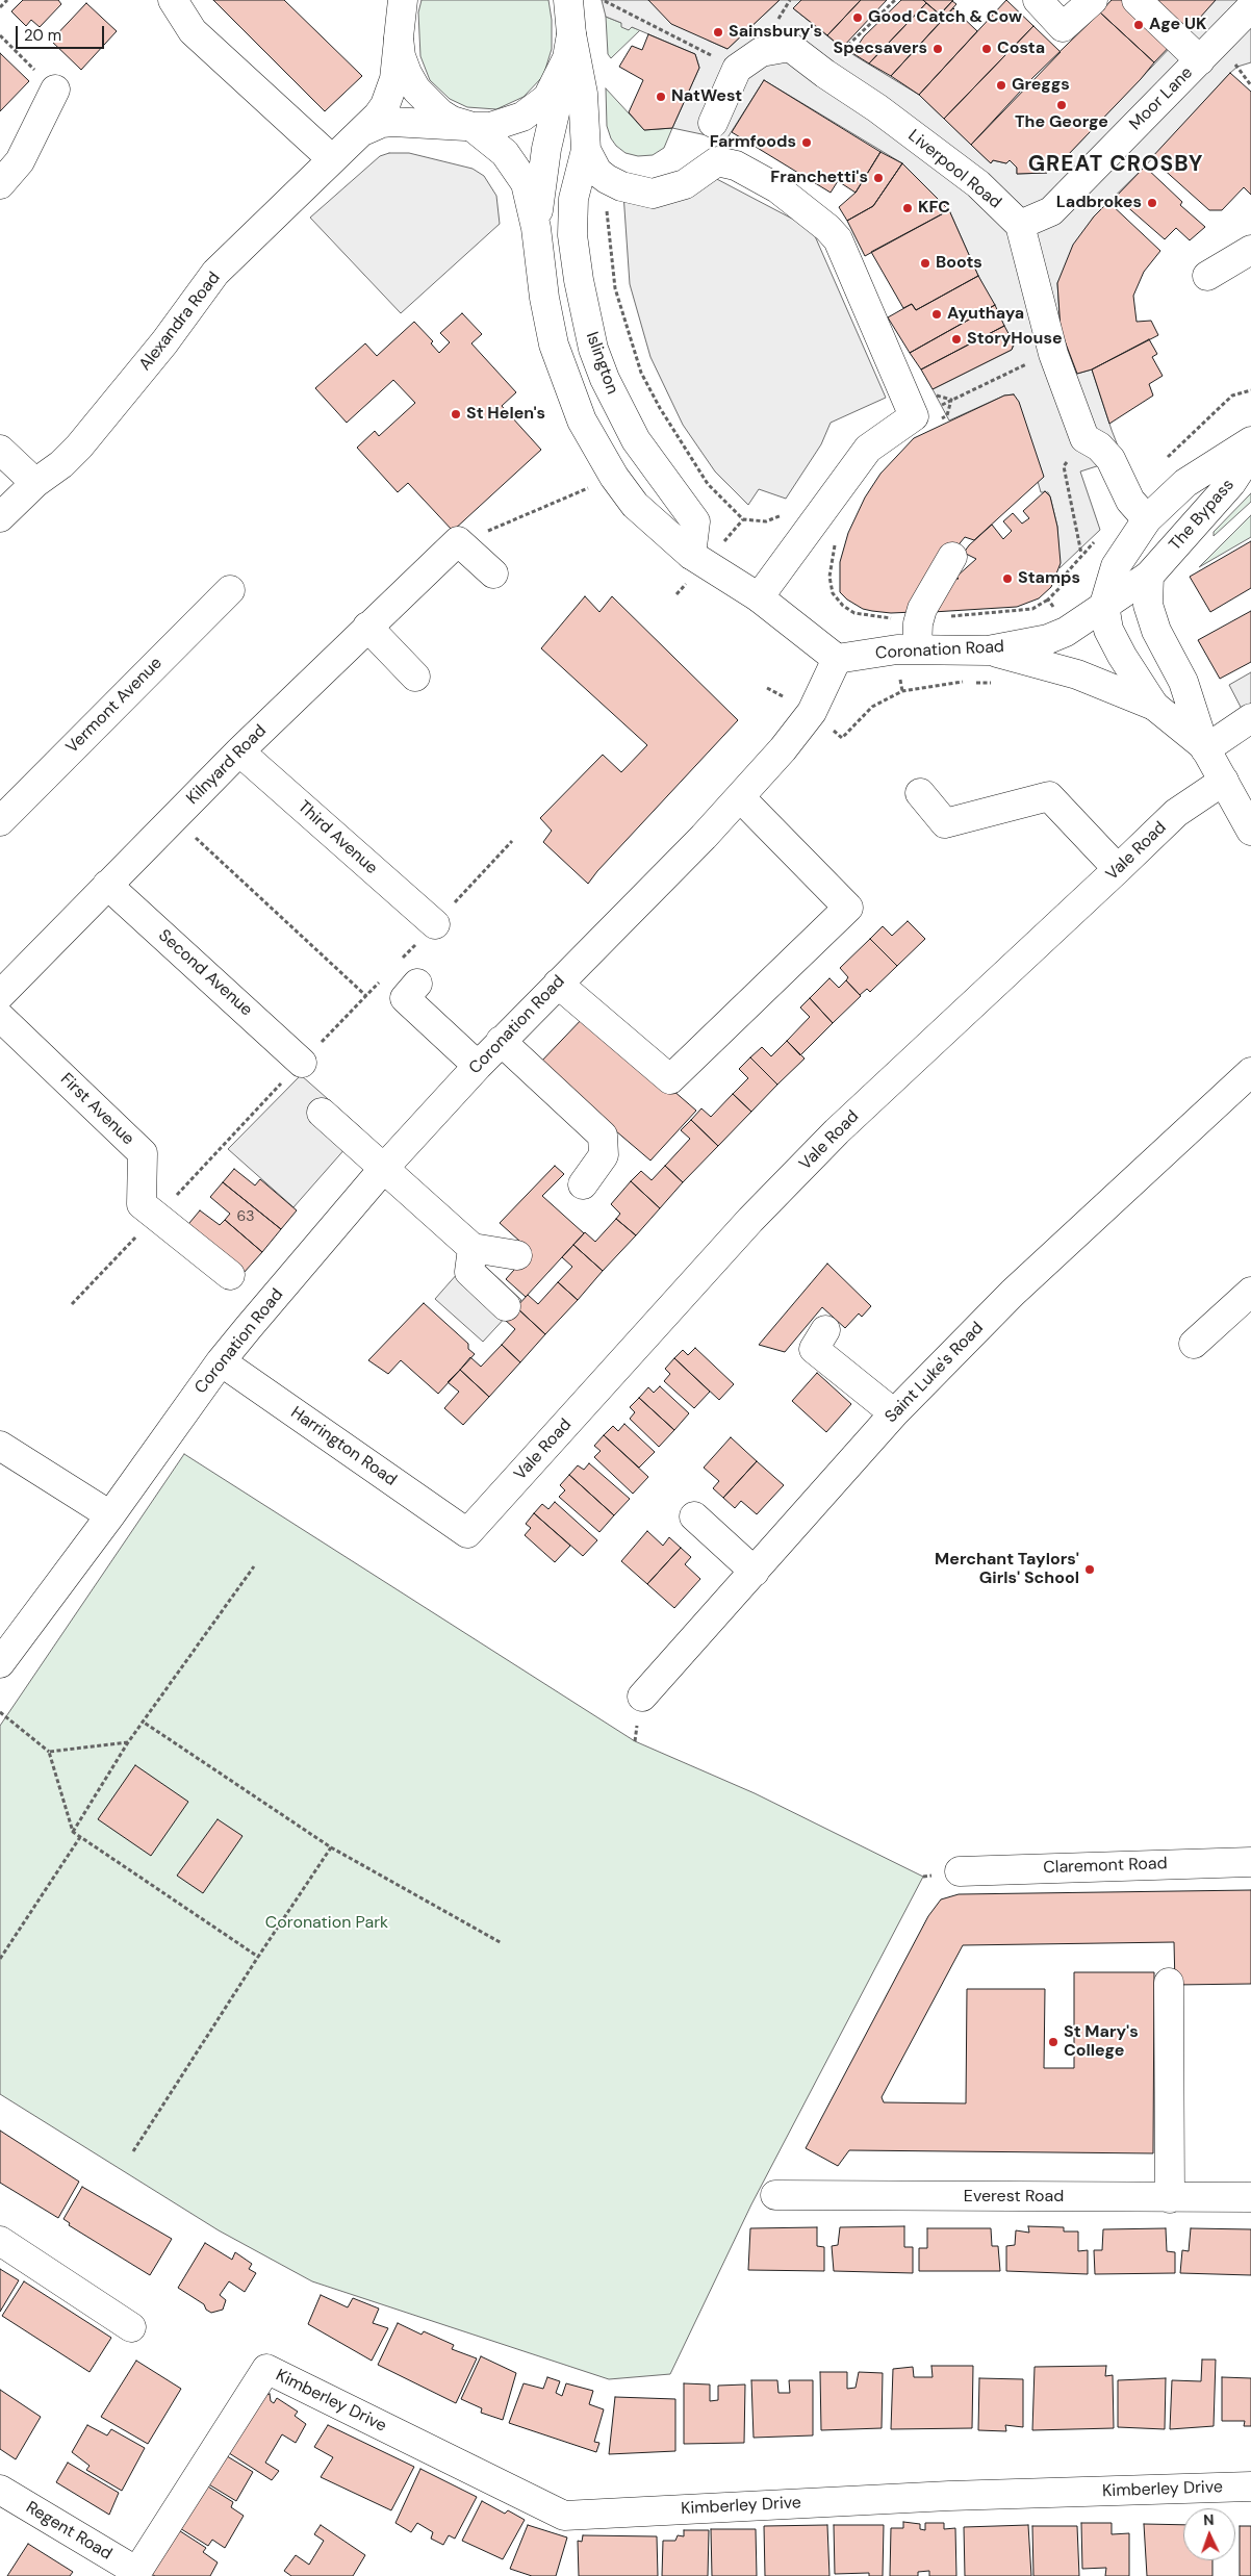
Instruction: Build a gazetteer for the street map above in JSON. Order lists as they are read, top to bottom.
{
  "streets": {
    "main road": [
      "Moor Lane",
      "Liverpool Road",
      "Alexandra Road",
      "Islington",
      "The Bypass",
      "Coronation Road",
      "Vermont Avenue",
      "Kilnyard Road",
      "Third Avenue",
      "Vale Road",
      "Second Avenue",
      "First Avenue",
      "Saint Luke's Road",
      "Harrington Road",
      "Claremont Road",
      "Everest Road",
      "Kimberley Drive",
      "Regent Road"
    ]
  },
  "crossings": [
    ["Moor Lane", "Liverpool Road"],
    ["The Bypass", "Coronation Road"],
    ["Coronation Road", "Harrington Road"],
    ["Kilnyard Road", "Third Avenue"],
    ["Kilnyard Road", "Second Avenue"],
    ["Vale Road", "Harrington Road"],
    ["Kimberley Drive", "Regent Road"]
  ],
  "districts": ["GREAT CROSBY"],
  "parks": ["Coronation Park"],
  "places": [
    "Good Catch & Cow",
    "Age UK",
    "Sainsbury's",
    "Specsavers",
    "Costa",
    "Greggs",
    "NatWest",
    "The George",
    "Farmfoods",
    "Franchetti's",
    "Ladbrokes",
    "KFC",
    "Boots",
    "Ayuthaya",
    "StoryHouse",
    "St Helen's",
    "Stamps",
    "Merchant Taylors' Girls' School",
    "St Mary's College"
  ],
  "house_numbers": ["63"],
  "scale_bar": "20 m",
  "north": "top"
}
